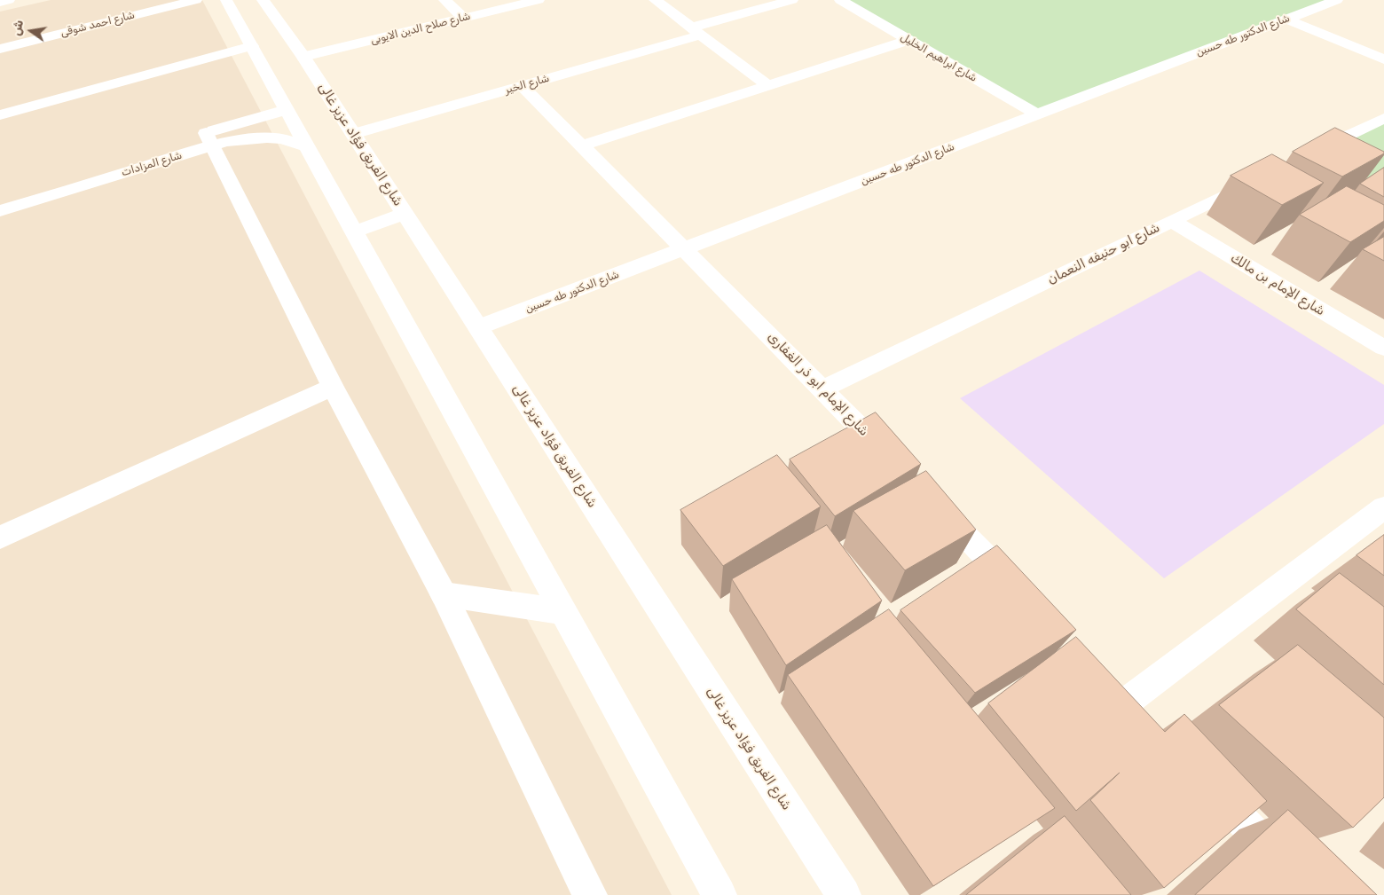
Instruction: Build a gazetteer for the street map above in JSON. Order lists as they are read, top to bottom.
{
  "streets": {
    "street": [
      "شارع احمد شوقى",
      "شارع صلاح الدين الايوبى",
      "شارع الدكتور طه حسين",
      "شارع ابراهيم الخليل",
      "شارع الخير",
      "شارع الفريق فؤاد عزيز غالى",
      "شارع المزادات",
      "شارع ابو حنيفه النعمان",
      "شارع الإمام بن مالك",
      "شارع الإمام ابو ذر الغفارى"
    ]
  },
  "crossings": [
    ["شارع صلاح الدين الايوبى", "شارع الفريق فؤاد عزيز غالى"],
    ["شارع الدكتور طه حسين", "شارع ابراهيم الخليل"],
    ["شارع الدكتور طه حسين", "شارع الفريق فؤاد عزيز غالى"],
    ["شارع الدكتور طه حسين", "شارع الإمام ابو ذر الغفارى"],
    ["شارع الخير", "شارع الفريق فؤاد عزيز غالى"],
    ["شارع الخير", "شارع الإمام ابو ذر الغفارى"],
    ["شارع ابو حنيفه النعمان", "شارع الإمام بن مالك"],
    ["شارع ابو حنيفه النعمان", "شارع الإمام ابو ذر الغفارى"]
  ],
  "north": "left"
}
